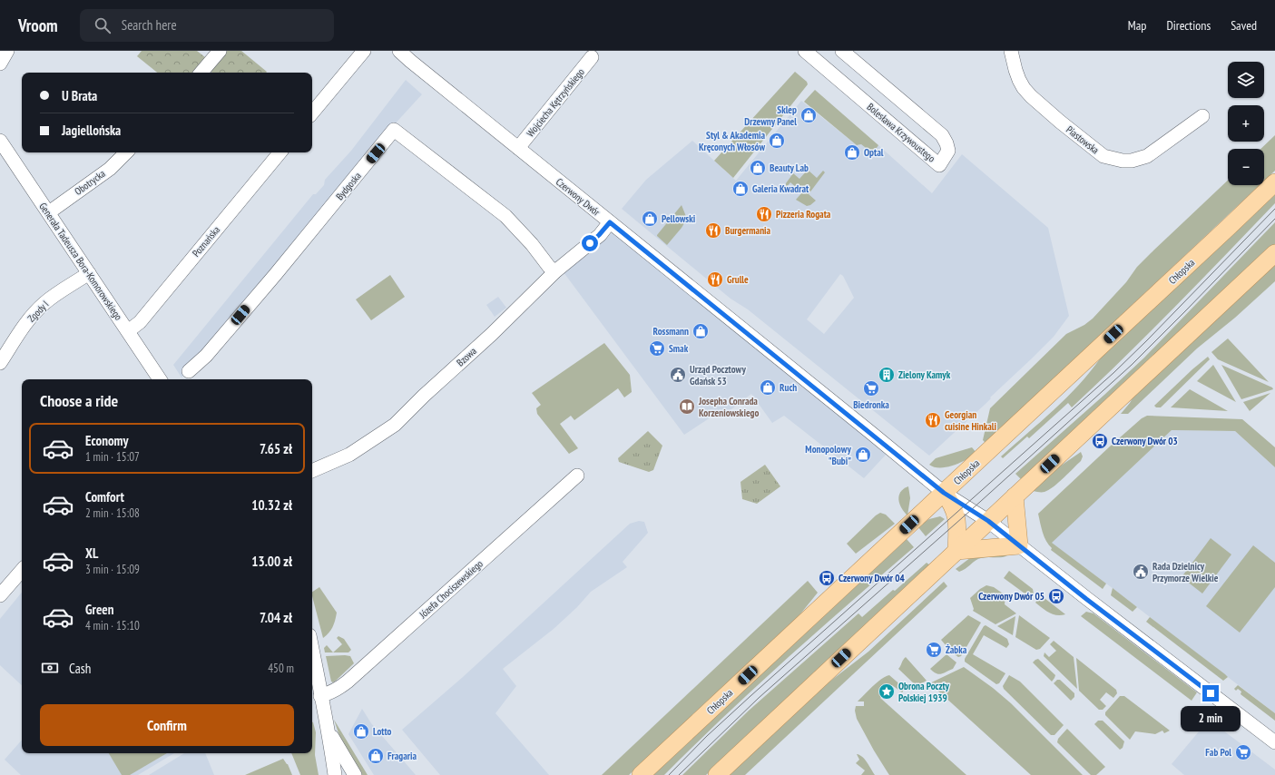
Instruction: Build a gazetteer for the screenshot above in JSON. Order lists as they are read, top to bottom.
{
  "streets": {
    "main road": ["Chłopska"],
    "street": [
      "Wojciecha Kętrzyńskiego",
      "Bolesława Krzywoustego",
      "Piastowska",
      "Obotrycka",
      "Bydgoska",
      "Czerwony Dwór",
      "Poznańska",
      "Generała Tadeusza Bora-Komorowskiego",
      "Zgody I",
      "Bzowa",
      "Józefa Chociszewskiego"
    ]
  },
  "crossings": [
    ["Wojciecha Kętrzyńskiego", "Czerwony Dwór"],
    ["Obotrycka", "Generała Tadeusza Bora-Komorowskiego"],
    ["Bydgoska", "Bzowa"],
    ["Czerwony Dwór", "Chłopska"],
    ["Czerwony Dwór", "Bzowa"],
    ["Poznańska", "Generała Tadeusza Bora-Komorowskiego"],
    ["Generała Tadeusza Bora-Komorowskiego", "Zgody I"]
  ],
  "places": {
    "shop": [
      "Sklep Drzewny Panel",
      "Styl & Akademia Kręconych Włosów",
      "Optal",
      "Beauty Lab",
      "Galeria Kwadrat",
      "Pellowski",
      "Rossmann",
      "Ruch",
      "Monopolowy \"Bubi\"",
      "Lotto",
      "Fragaria"
    ],
    "restaurant": [
      "Pizzeria Rogata",
      "Burgermania",
      "Grulle",
      "Georgian cuisine Hinkali"
    ],
    "supermarket": [
      "Smak",
      "Biedronka",
      "Żabka",
      "Fab Pol"
    ],
    "public building": ["Urząd Pocztowy Gdańsk 53", "Rada Dzielnicy Przymorze Wielkie"],
    "building": ["Zielony Kamyk"],
    "library": ["Josepha Conrada Korzeniowskiego"],
    "bus stop": ["Czerwony Dwór 03", "Czerwony Dwór 04", "Czerwony Dwór 05"],
    "place": ["Obrona Poczty Polskiej 1939"]
  },
  "page": {
    "header": "Vroom",
    "search": "Search here",
    "nav": ["Map", "Directions", "Saved"],
    "map_buttons": ["+", "−"],
    "banner": ["U Brata", "Jagiellońska"],
    "heading": "Choose a ride",
    "list": [
      {
        "name": "Economy",
        "note": "1 min · 15:07",
        "value": "7.65 zł"
      },
      {
        "name": "Comfort",
        "note": "2 min · 15:08",
        "value": "10.32 zł"
      },
      {
        "name": "XL",
        "note": "3 min · 15:09",
        "value": "13.00 zł"
      },
      {
        "name": "Green",
        "note": "4 min · 15:10",
        "value": "7.04 zł"
      }
    ],
    "pay": ["Cash", "450 m"],
    "buttons": "Confirm",
    "bubble": "2 min"
  }
}
